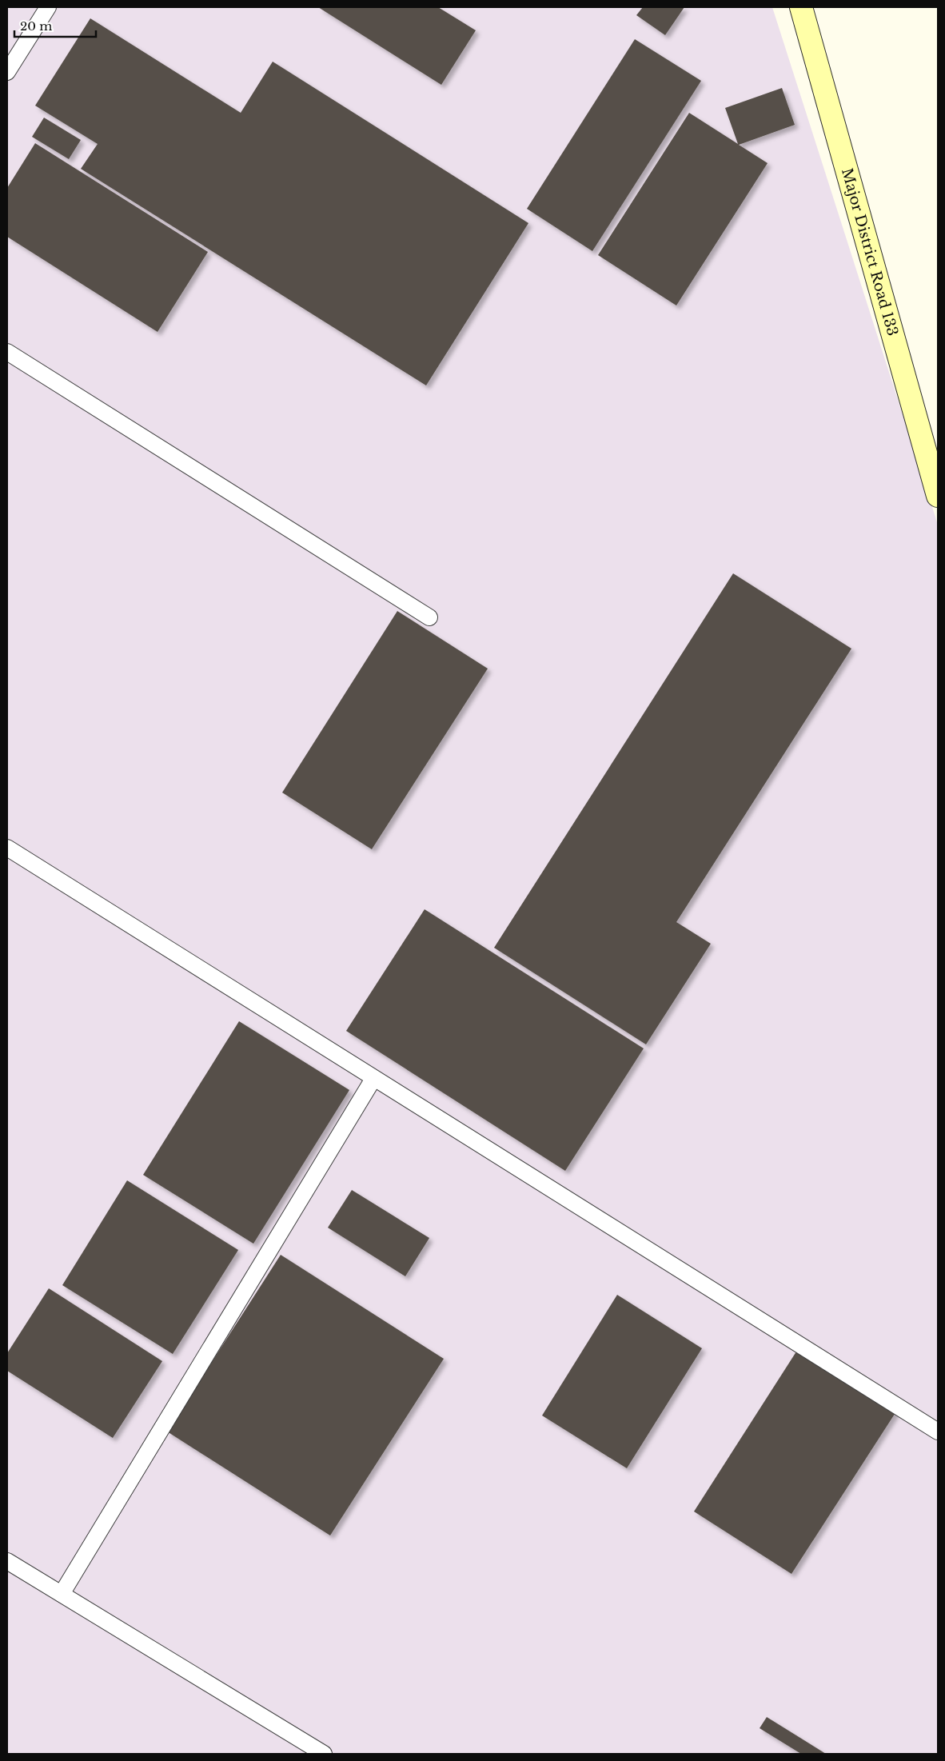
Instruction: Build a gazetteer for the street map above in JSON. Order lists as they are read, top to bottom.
{
  "streets": {
    "main road": ["Major District Road 133"]
  },
  "scale_bar": "20 m"
}
